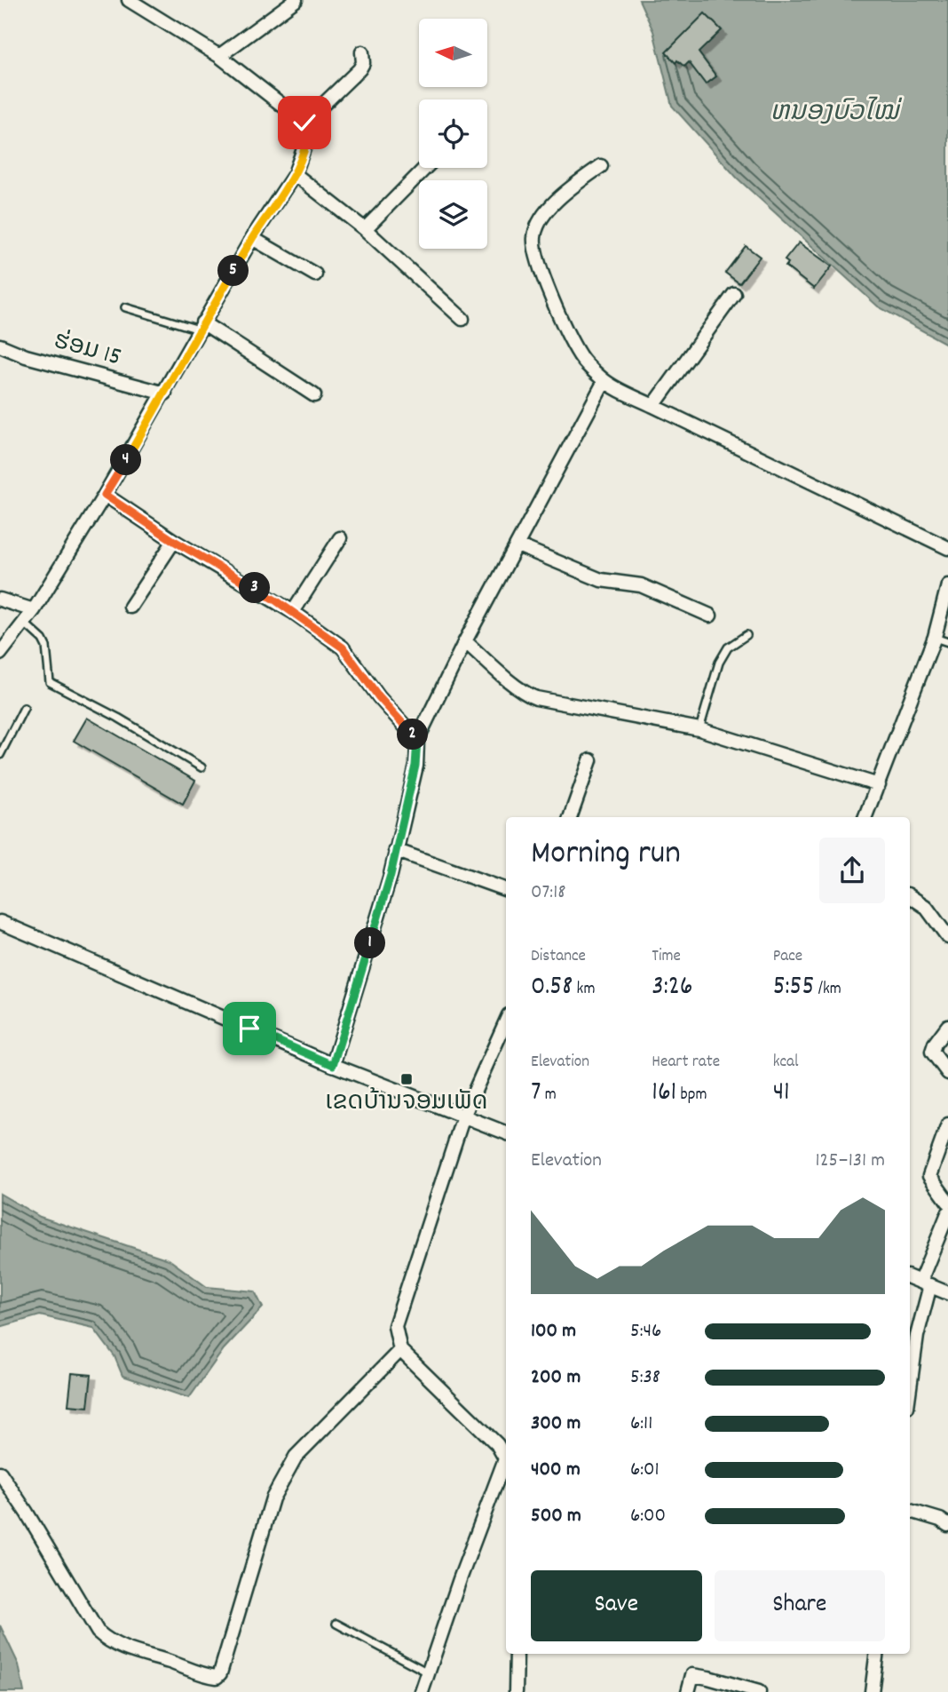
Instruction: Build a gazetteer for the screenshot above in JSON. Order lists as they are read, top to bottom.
{
  "streets": {
    "street": ["ຮ່ອມ 15"]
  },
  "water": ["ຫນອງບົວໄໝ່"],
  "places": {
    "transit": ["ເຂດບ້ານຈອມເພັດ"]
  },
  "north": "left",
  "page": {
    "pins": [
      "5",
      "4",
      "3",
      "2",
      "1"
    ],
    "heading": ["Morning run", "07:18"],
    "stats": [
      ["Distance", "0.58 km"],
      ["Time", "3:26"],
      ["Pace", "5:55 /km"],
      ["Elevation", "7 m"],
      ["Heart rate", "161 bpm"],
      ["kcal", "41"]
    ],
    "chart": ["Elevation", "125–131 m"],
    "list": [
      {
        "name": "100 m",
        "note": "5:46"
      },
      {
        "name": "200 m",
        "note": "5:38"
      },
      {
        "name": "300 m",
        "note": "6:11"
      },
      {
        "name": "400 m",
        "note": "6:01"
      },
      {
        "name": "500 m",
        "note": "6:00"
      }
    ],
    "buttons": ["Save", "Share"]
  }
}
